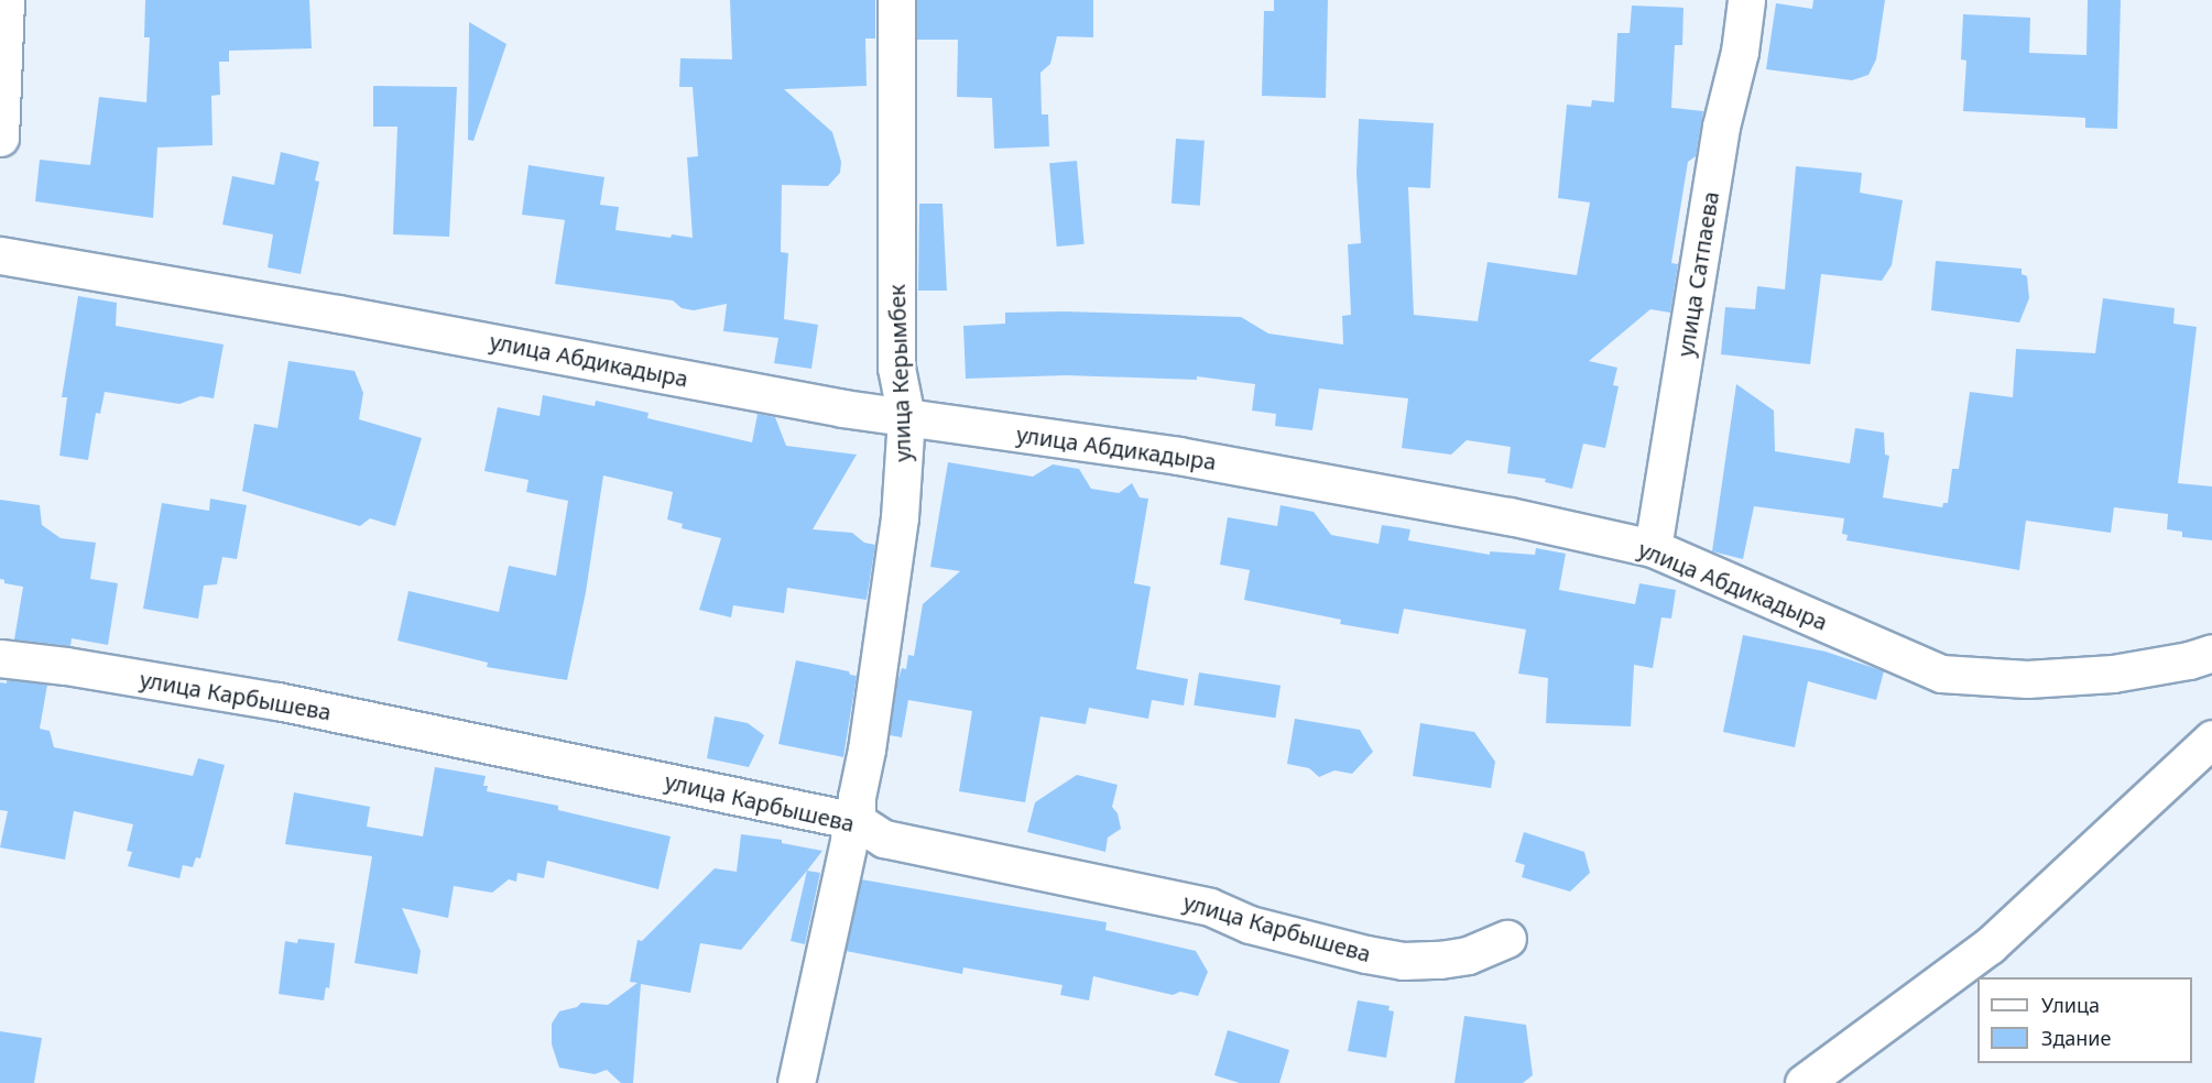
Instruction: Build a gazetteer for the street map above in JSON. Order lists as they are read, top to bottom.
{
  "streets": {
    "street": [
      "улица Сатпаева",
      "улица Абдикадыра",
      "улица Керымбек",
      "улица Карбышева"
    ]
  },
  "crossings": [
    ["улица Сатпаева", "улица Абдикадыра"],
    ["улица Абдикадыра", "улица Керымбек"],
    ["улица Керымбек", "улица Карбышева"]
  ],
  "legend": ["Улица", "Здание"]
}
